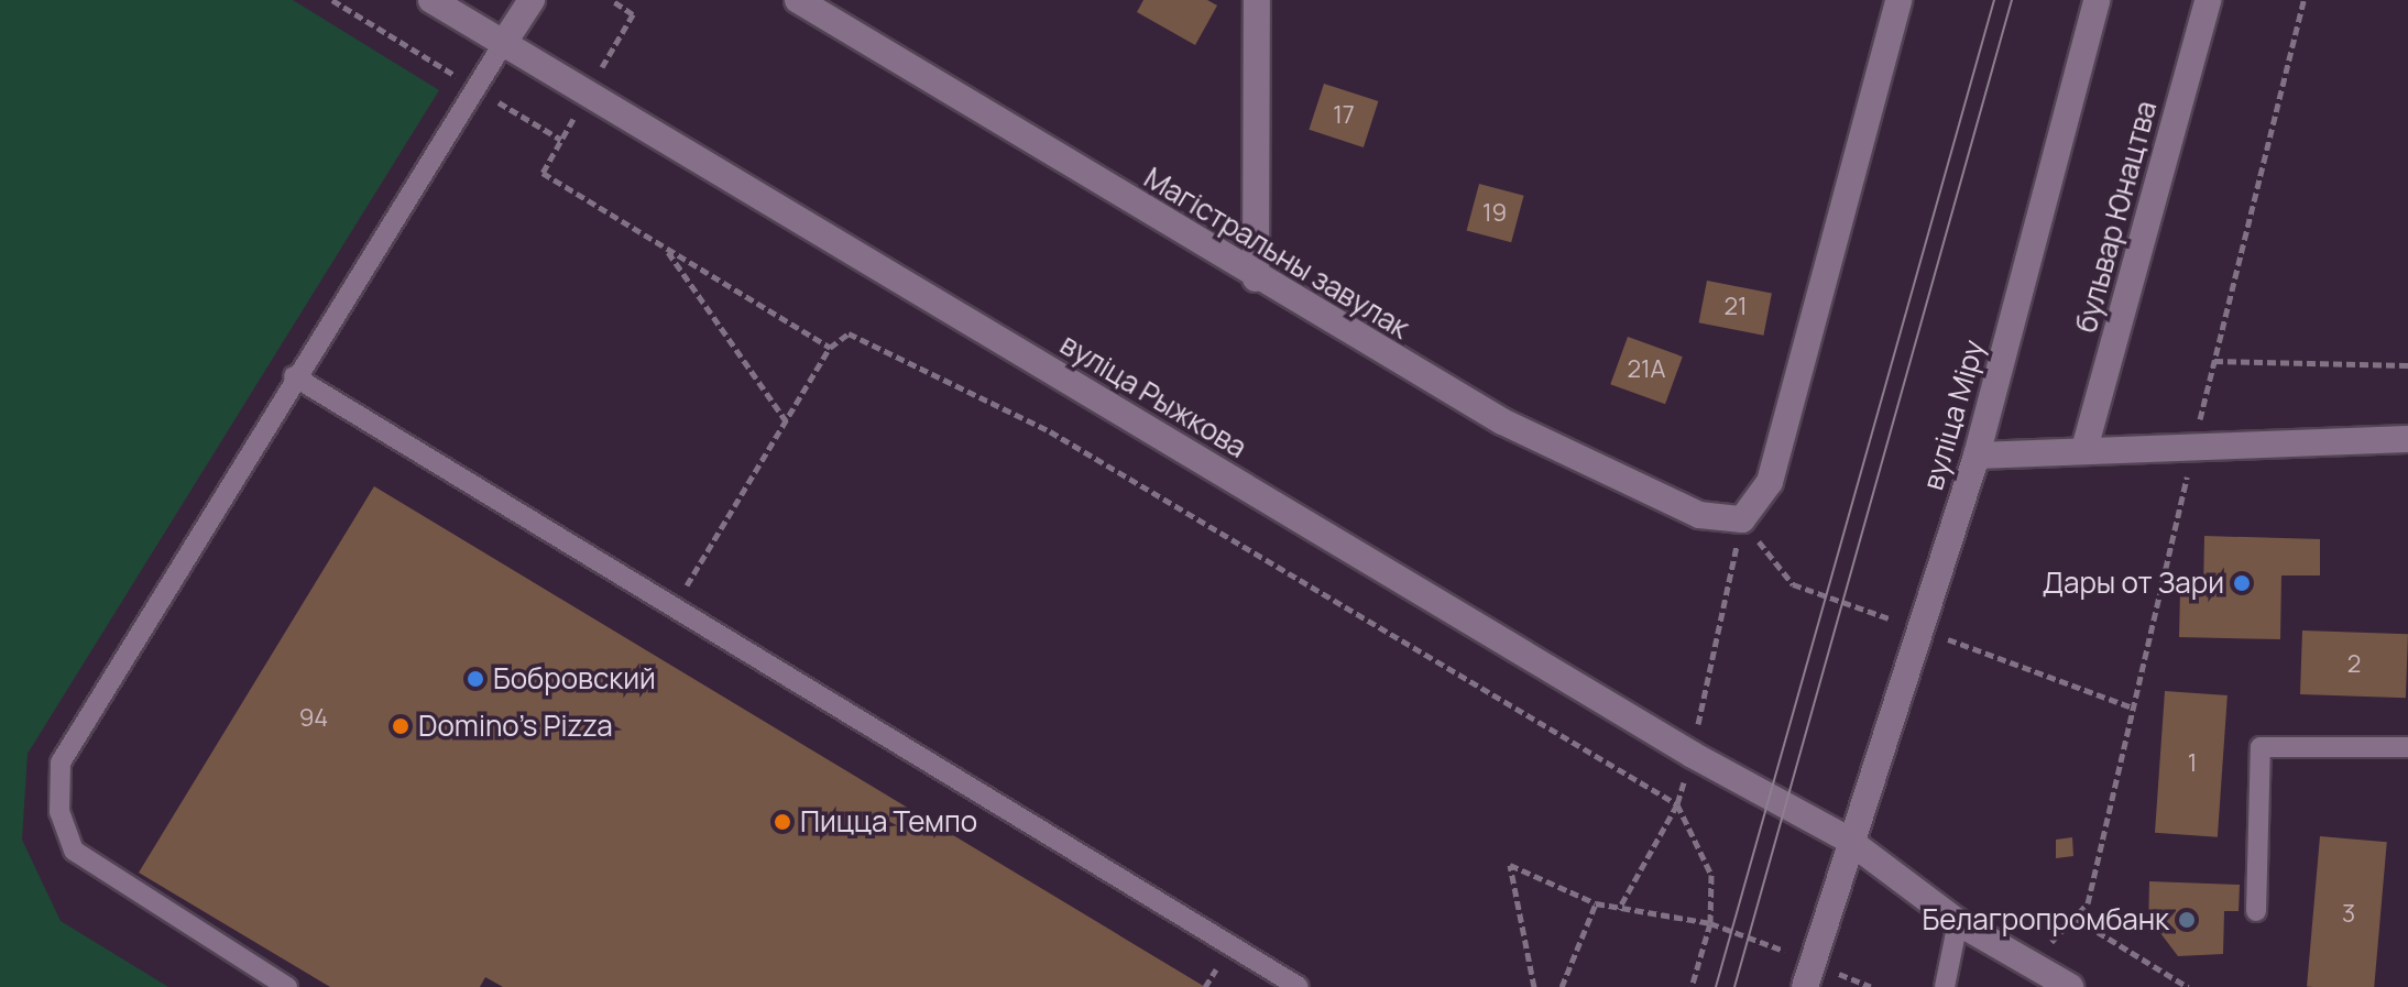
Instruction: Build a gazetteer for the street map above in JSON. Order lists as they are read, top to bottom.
{
  "streets": {
    "street": [
      "бульвар Юнацтва",
      "Магістральны завулак",
      "вуліца Рыжкова",
      "вуліца Міру"
    ]
  },
  "crossings": [
    ["вуліца Рыжкова", "вуліца Міру"]
  ],
  "places": [
    "Дары от Зари",
    "Бобровский",
    "Domino's Pizza",
    "Пицца Темпо",
    "Белагропромбанк"
  ],
  "house_numbers": [
    "17",
    "19",
    "21",
    "21А",
    "2",
    "94",
    "1",
    "3"
  ]
}
